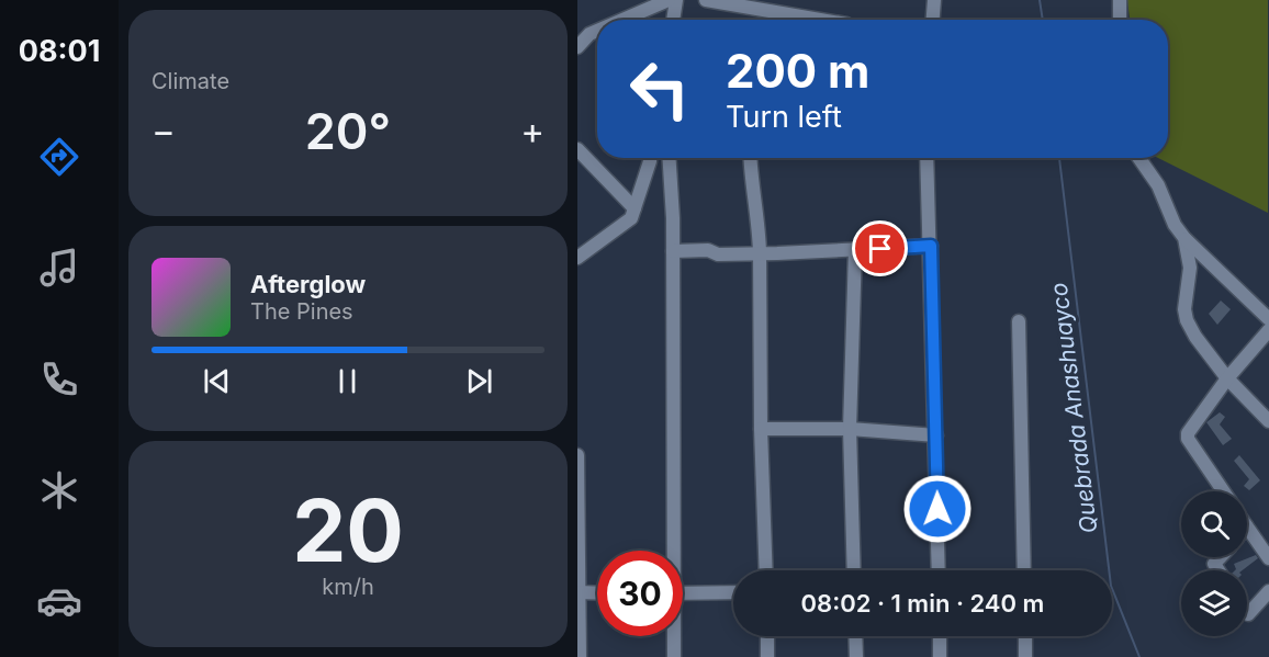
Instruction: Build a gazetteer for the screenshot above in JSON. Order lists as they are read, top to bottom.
{
  "water": ["Quebrada Anashuayco"],
  "page": {
    "tabs": "08:01",
    "tile": [
      "Climate",
      ["20", "km/h"]
    ],
    "turn": ["200 m", "Turn left"],
    "heat": ["−", "20°", "+"],
    "song": ["Afterglow", "The Pines"],
    "limit": "30",
    "trip": "08:02 · 1 min · 240 m"
  }
}
